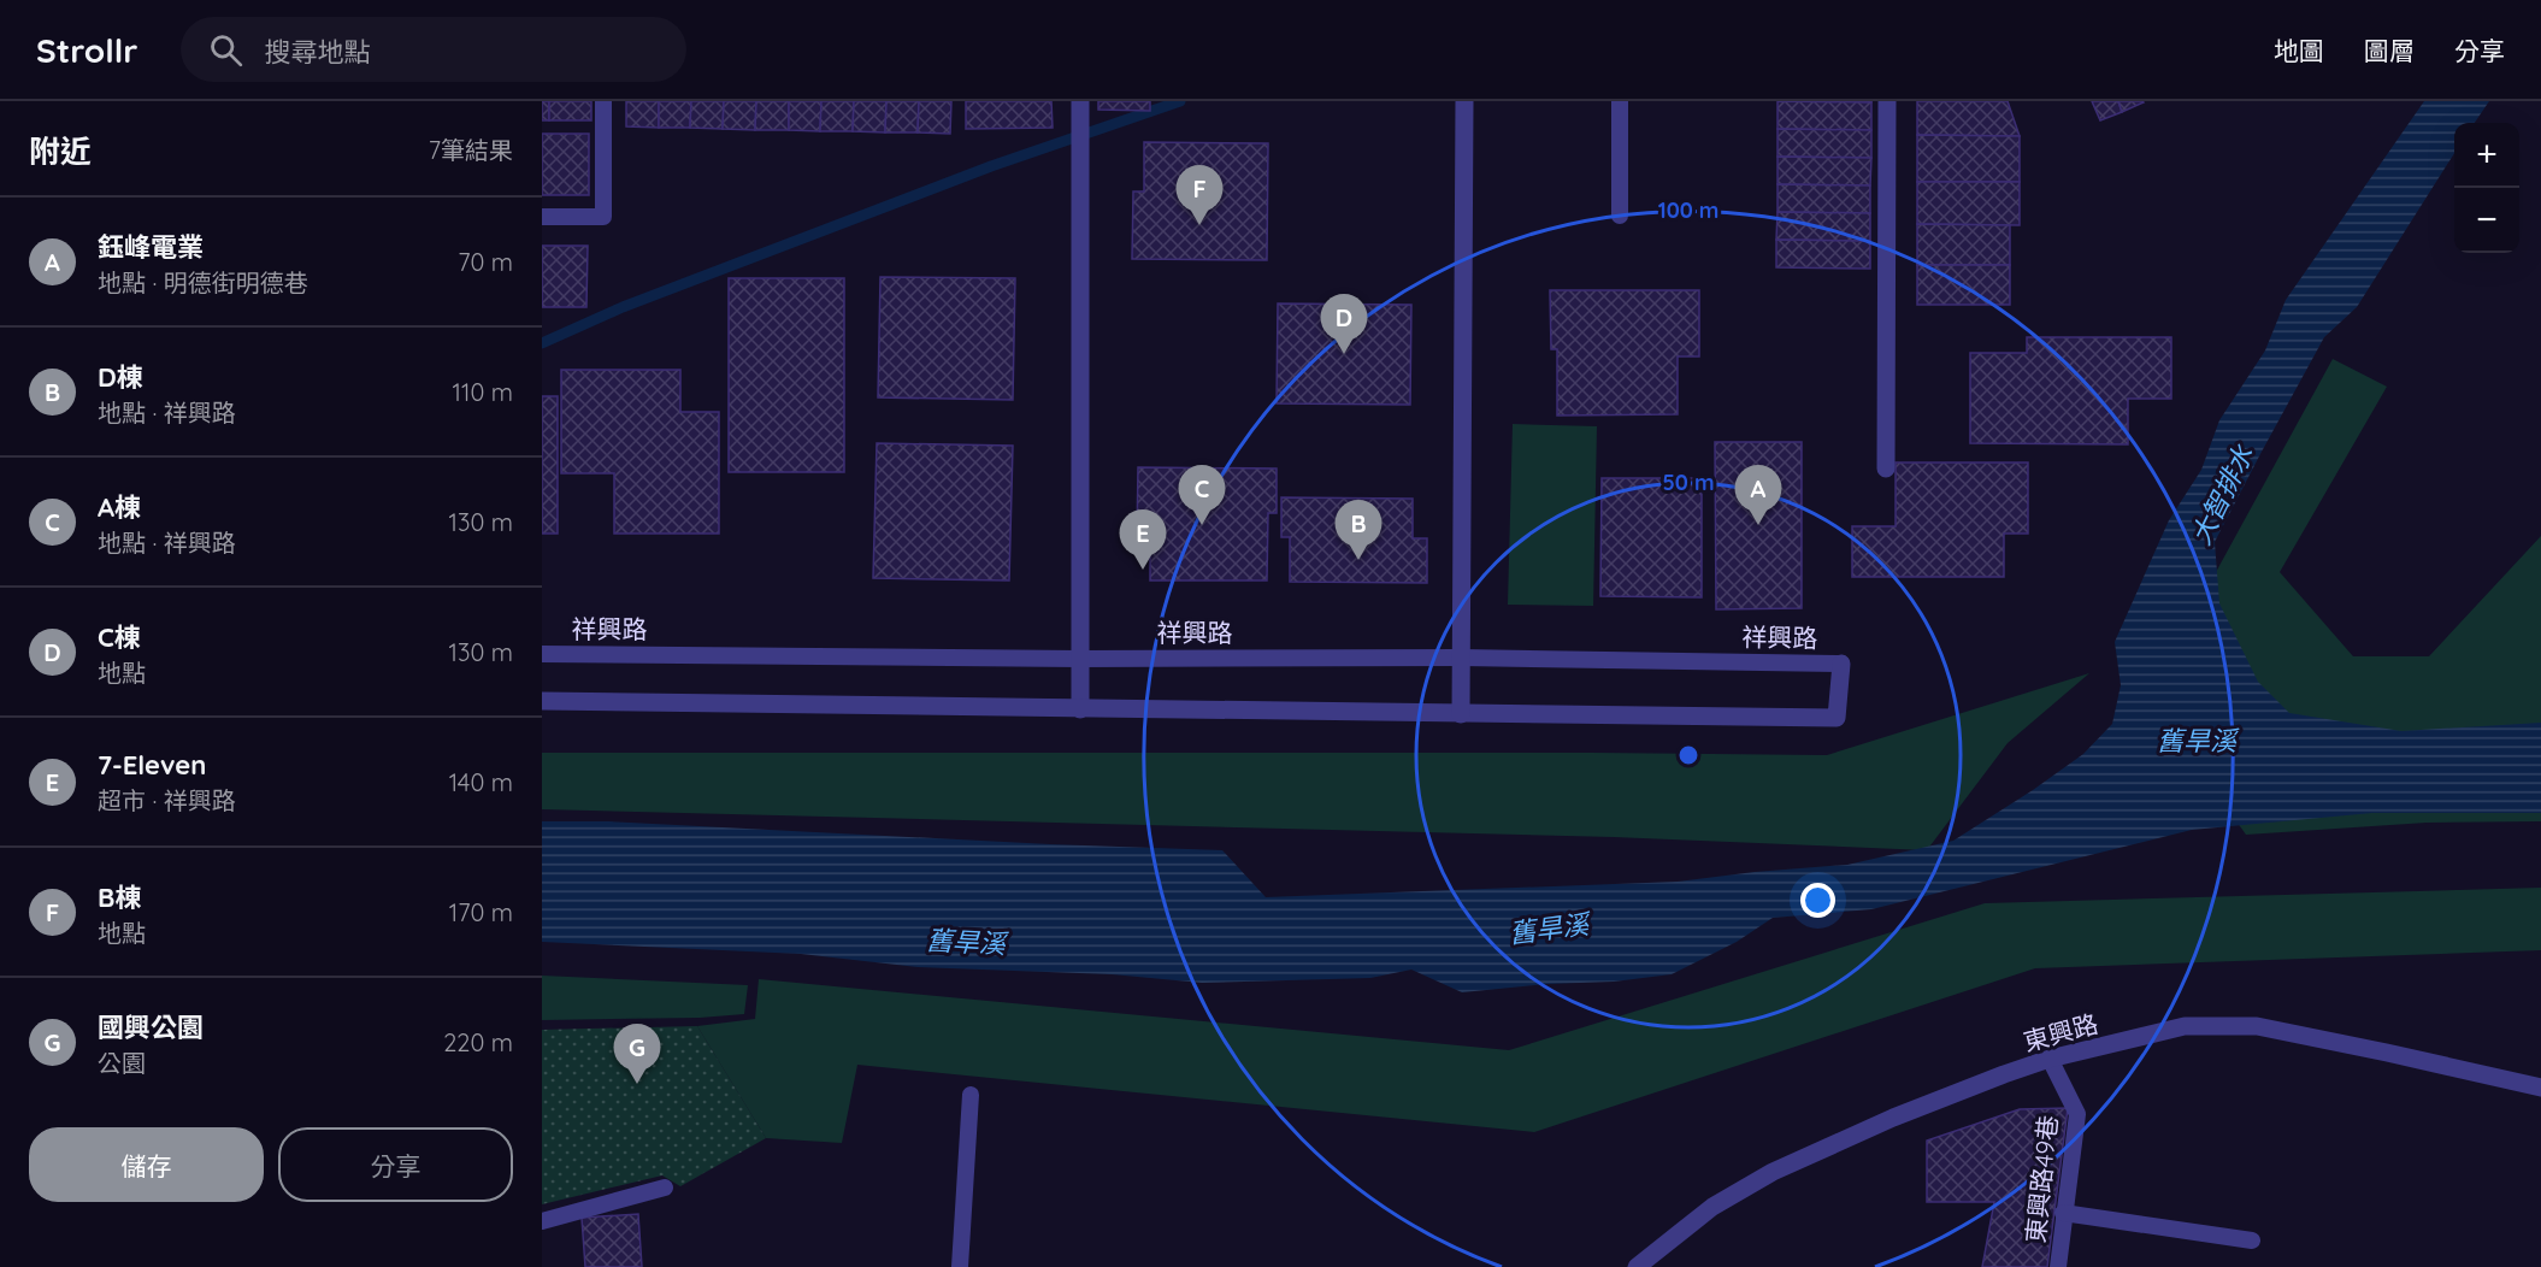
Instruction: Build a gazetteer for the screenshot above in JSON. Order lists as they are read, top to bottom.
{
  "streets": {
    "street": ["祥興路", "東興路"],
    "lane": ["東興路49巷"]
  },
  "crossings": [
    ["東興路", "東興路49巷"]
  ],
  "water": ["大智排水", "舊旱溪"],
  "page": {
    "header": "Strollr",
    "search": "搜尋地點",
    "nav": ["地圖", "圖層", "分享"],
    "heading": ["附近", "7筆結果"],
    "map_buttons": ["+", "−"],
    "pins": [
      "F",
      "D",
      "A",
      "C",
      "B",
      "E",
      "G"
    ],
    "list": [
      {
        "mark": "A",
        "name": "鈺峰電業",
        "note": "地點 · 明德街明德巷",
        "value": "70 m"
      },
      {
        "mark": "B",
        "name": "D棟",
        "note": "地點 · 祥興路",
        "value": "110 m"
      },
      {
        "mark": "C",
        "name": "A棟",
        "note": "地點 · 祥興路",
        "value": "130 m"
      },
      {
        "mark": "D",
        "name": "C棟",
        "note": "地點",
        "value": "130 m"
      },
      {
        "mark": "E",
        "name": "7-Eleven",
        "note": "超市 · 祥興路",
        "value": "140 m"
      },
      {
        "mark": "F",
        "name": "B棟",
        "note": "地點",
        "value": "170 m"
      },
      {
        "mark": "G",
        "name": "國興公園",
        "note": "公園",
        "value": "220 m"
      }
    ],
    "buttons": ["儲存", "分享"]
  },
  "rings": ["100 m", "50 m"]
}
